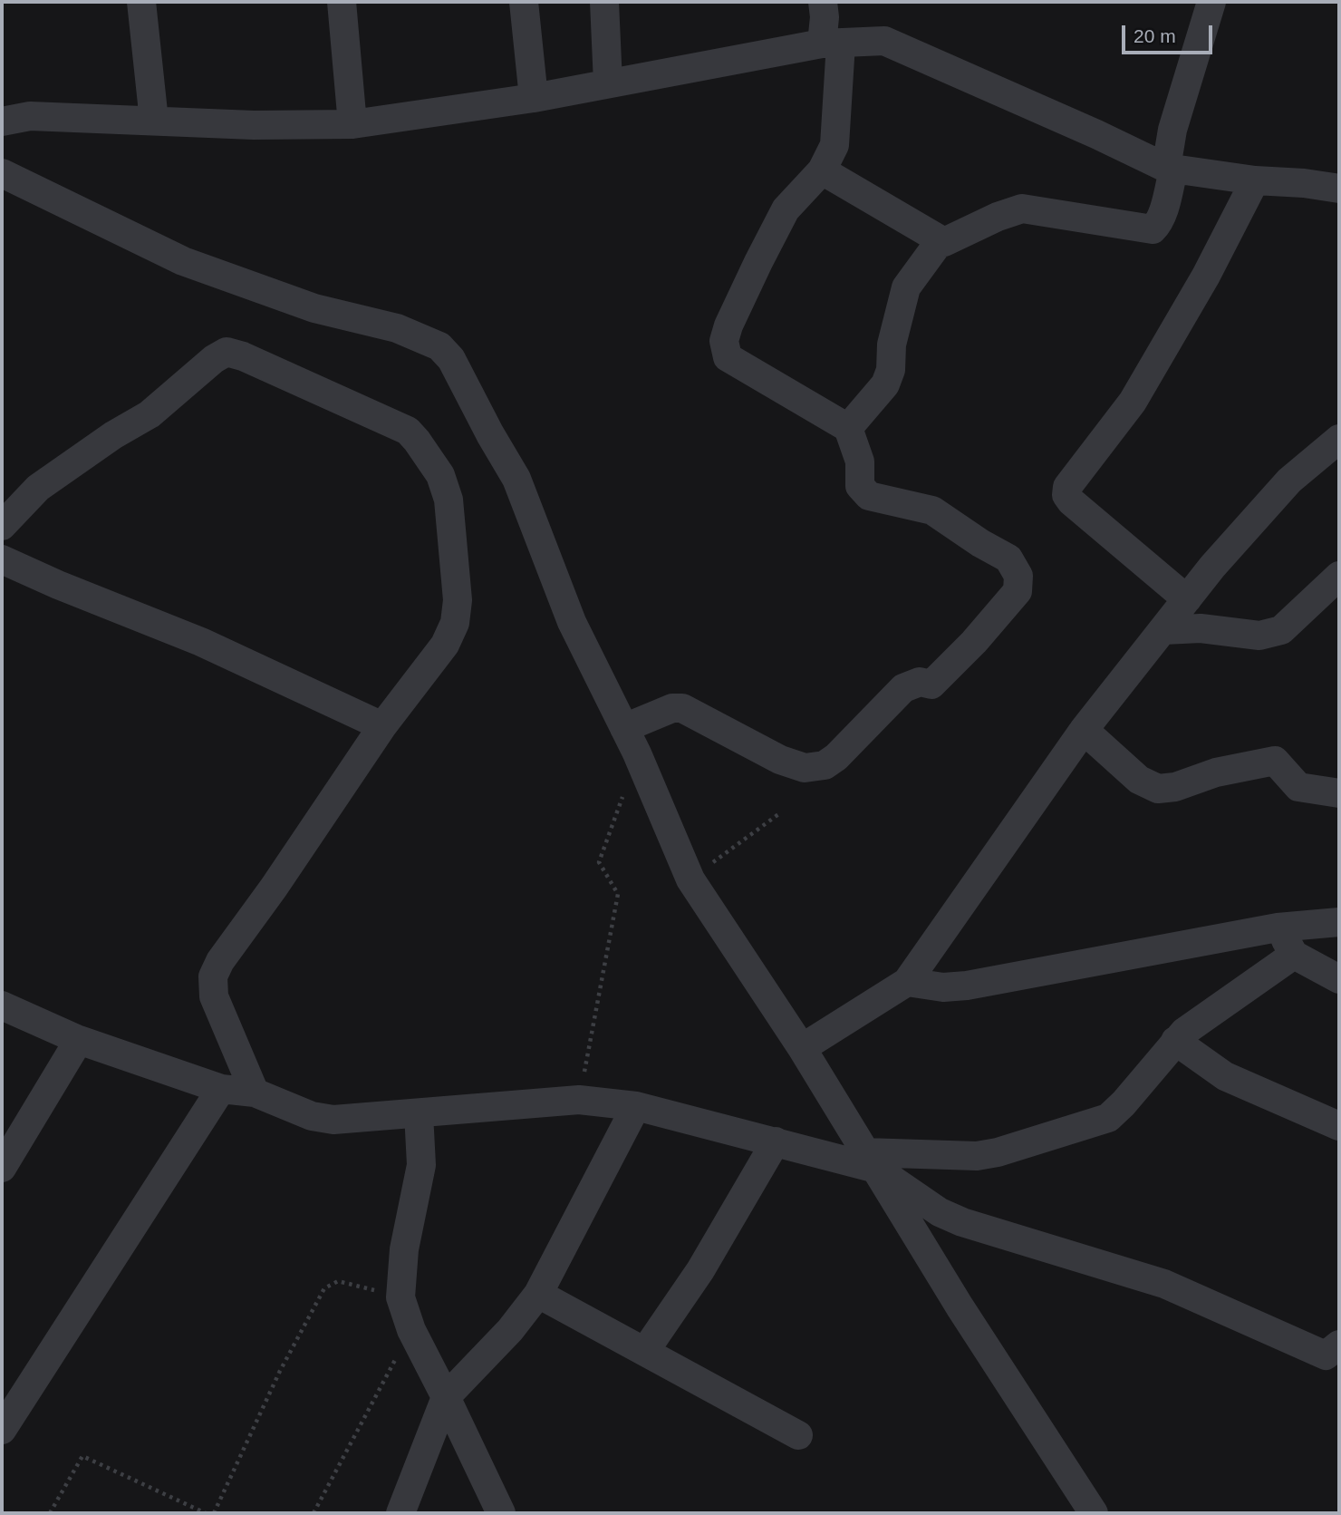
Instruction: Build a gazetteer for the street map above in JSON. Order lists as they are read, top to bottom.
{
  "scale_bar": "20 m"
}
